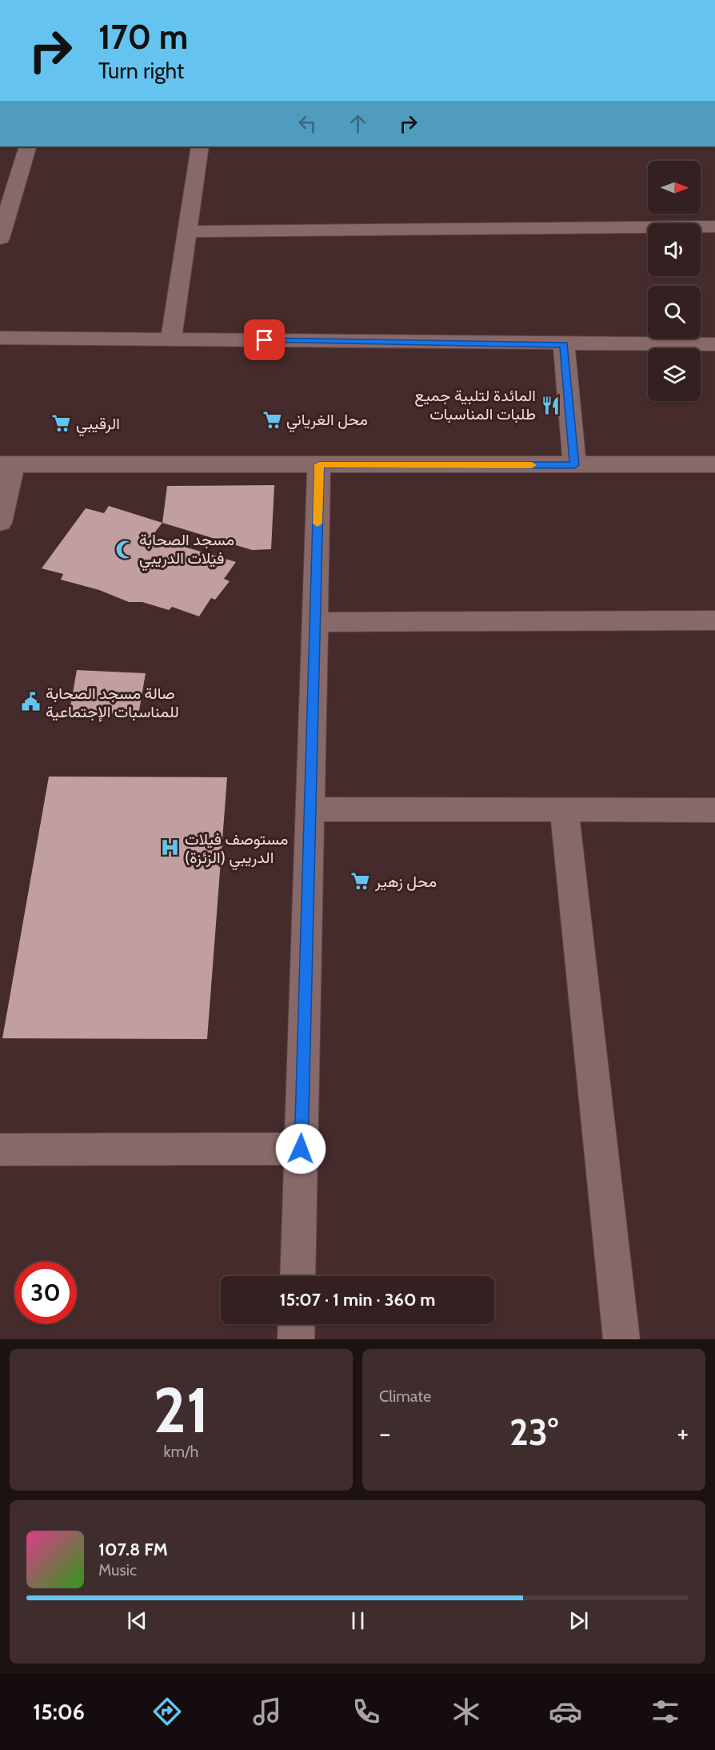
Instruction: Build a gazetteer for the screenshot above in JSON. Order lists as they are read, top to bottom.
{
  "places": {
    "restaurant": ["المائدة لتلبية جميع طلبات المناسبات"],
    "supermarket": ["محل الغرياني", "الرقيبي", "محل زهير"],
    "mosque": ["مسجد الصحابة فيلات الدريبي"],
    "public building": ["صالة مسجد الصحابة للمناسبات الإجتماعية"],
    "hospital": ["مستوصف فيلات الدريبي (الزئزة)"]
  },
  "north": "right",
  "page": {
    "turn": ["170 m", "Turn right"],
    "limit": "30",
    "trip": "15:07 · 1 min · 360 m",
    "tile": [
      ["21", "km/h"],
      "Climate"
    ],
    "heat": ["−", "23°", "+"],
    "song": ["107.8 FM", "Music"],
    "tabs": "15:06"
  }
}
